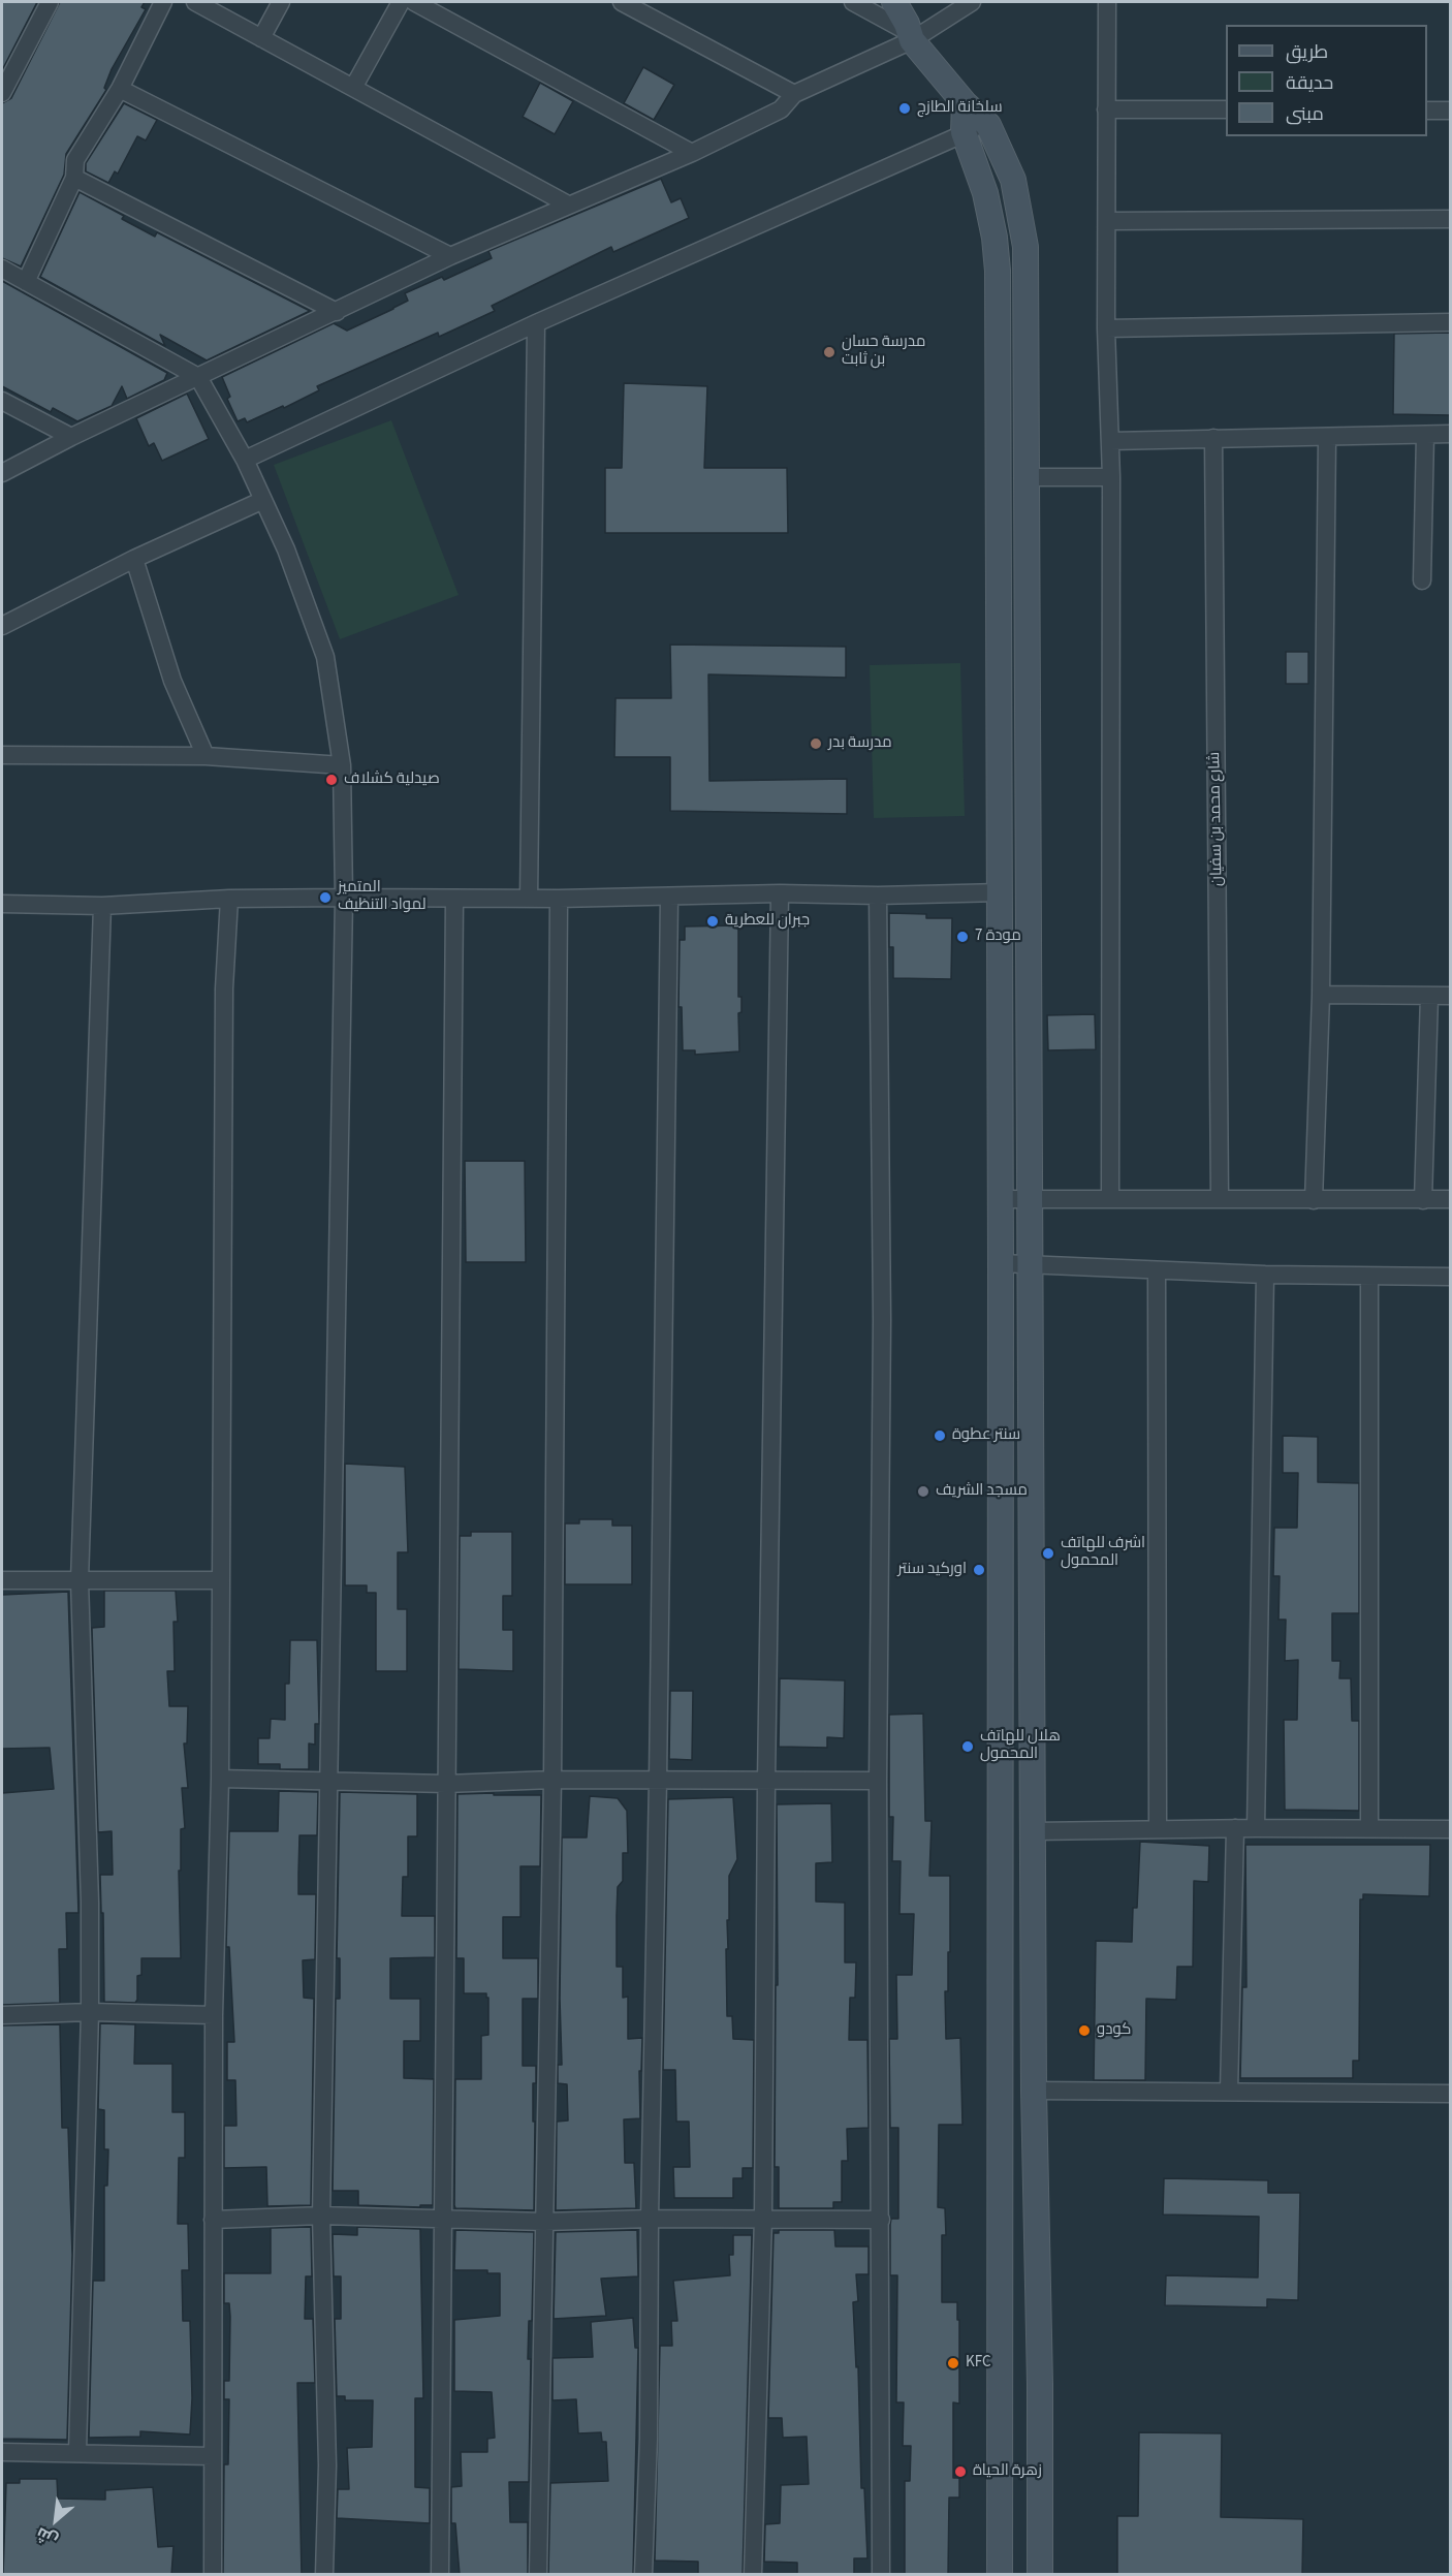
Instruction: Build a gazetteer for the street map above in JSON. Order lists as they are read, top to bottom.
{
  "streets": {
    "street": ["شارع محمد بن سفيان"]
  },
  "places": [
    "سلخانة الطازج",
    "مدرسة حسان بن ثابت",
    "مدرسة بدر",
    "صيدلية كشلاف",
    "المتميز لمواد التنظيف",
    "جبران للعطرية",
    "مودة 7",
    "سنتر عطوة",
    "مسجد الشريف",
    "اشرف للهاتف المحمول",
    "اوركيد سنتر",
    "هلال للهاتف المحمول",
    "كودو",
    "KFC",
    "زهرة الحياة"
  ],
  "legend": ["طريق", "حديقة", "مبنى"],
  "north": "bottom left"
}
